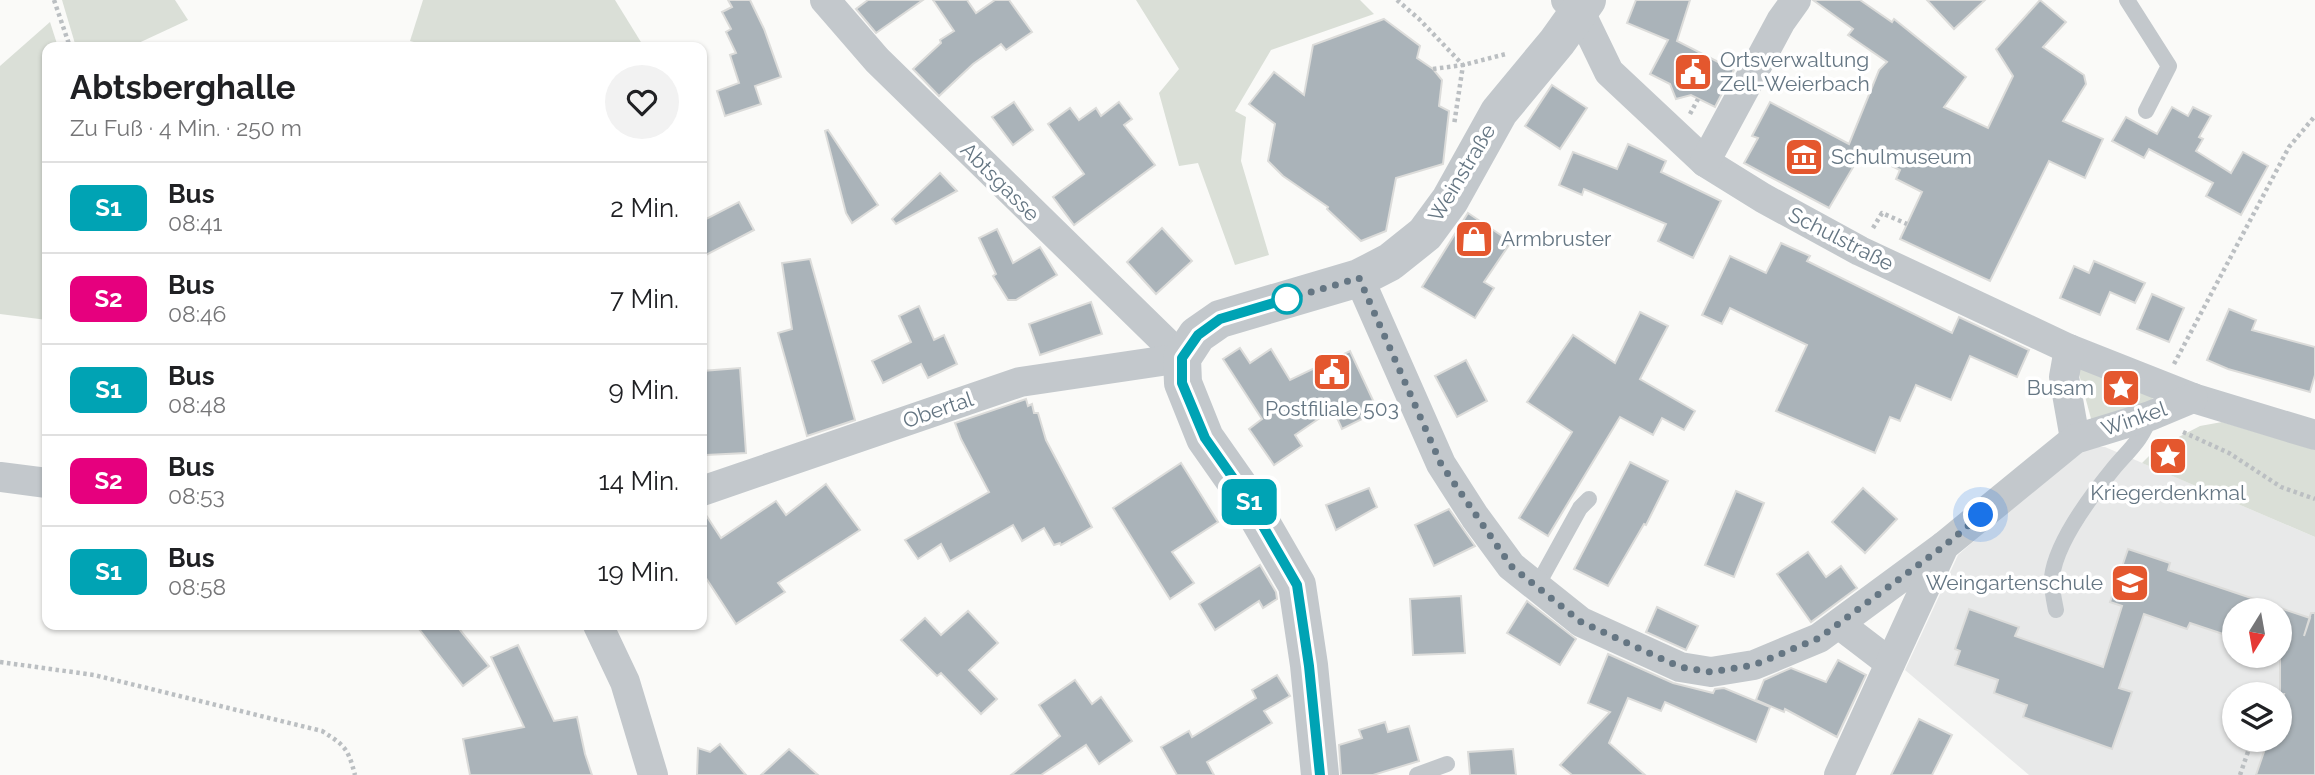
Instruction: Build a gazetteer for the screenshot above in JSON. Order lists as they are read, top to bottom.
{
  "streets": {
    "street": [
      "Weinstraße",
      "Abtsgasse",
      "Schulstraße",
      "Obertal",
      "Winkel"
    ]
  },
  "crossings": [
    ["Weinstraße", "Abtsgasse"],
    ["Weinstraße", "Schulstraße"],
    ["Weinstraße", "Obertal"],
    ["Weinstraße", "Winkel"],
    ["Abtsgasse", "Obertal"],
    ["Schulstraße", "Winkel"]
  ],
  "places": {
    "public building": ["Ortsverwaltung Zell-Weierbach", "Postfiliale 503"],
    "museum": ["Schulmuseum"],
    "shop": ["Armbruster"],
    "place": ["Busam", "Kriegerdenkmal"],
    "school or university": ["Weingartenschule"]
  },
  "lines": ["bus line S1"],
  "north": "bottom",
  "page": {
    "on_map": "S1",
    "heading": ["Abtsberghalle", "Zu Fuß · 4 Min. · 250 m"],
    "list": [
      {
        "mark": "S1",
        "name": "Bus",
        "note": "08:41",
        "value": "2 Min."
      },
      {
        "mark": "S2",
        "name": "Bus",
        "note": "08:46",
        "value": "7 Min."
      },
      {
        "mark": "S1",
        "name": "Bus",
        "note": "08:48",
        "value": "9 Min."
      },
      {
        "mark": "S2",
        "name": "Bus",
        "note": "08:53",
        "value": "14 Min."
      },
      {
        "mark": "S1",
        "name": "Bus",
        "note": "08:58",
        "value": "19 Min."
      }
    ]
  }
}
